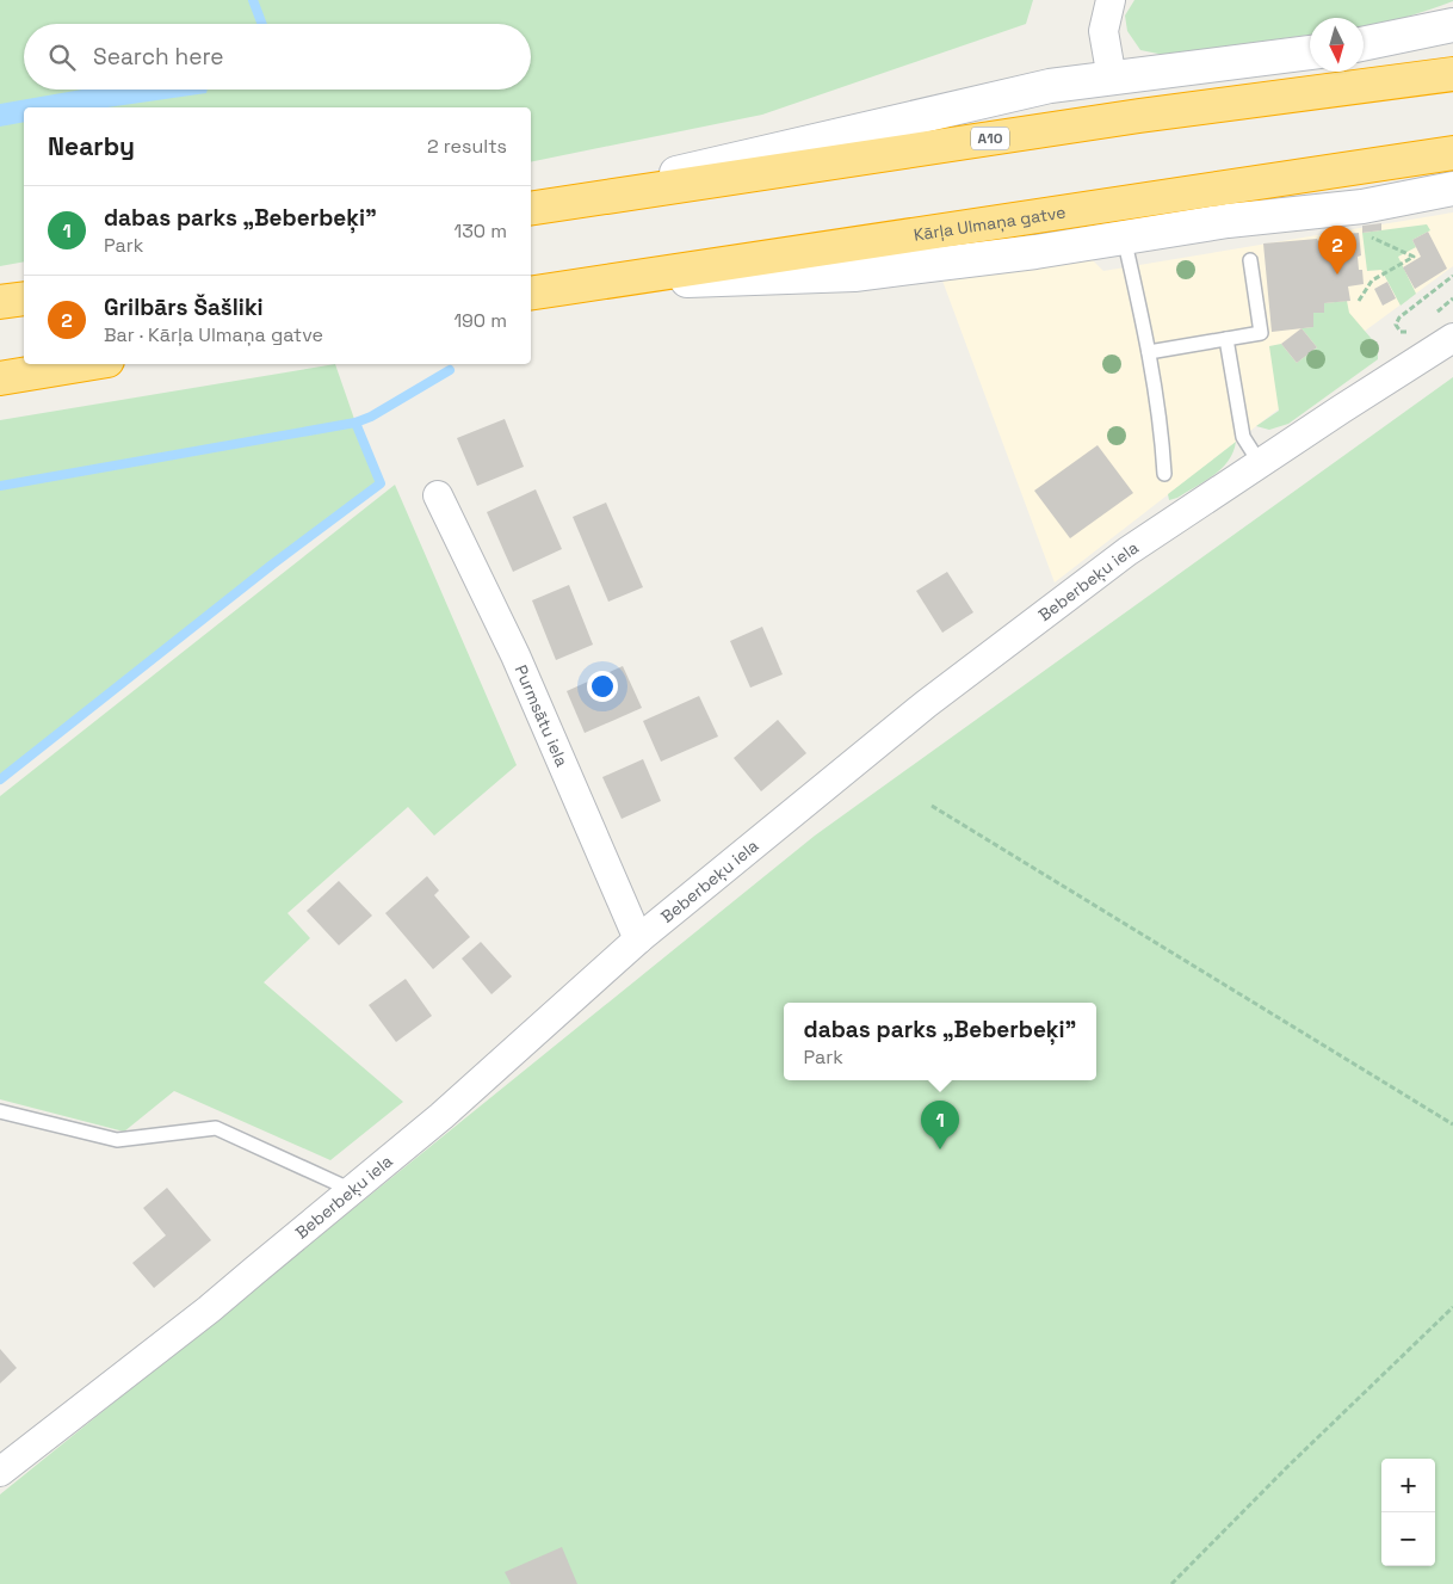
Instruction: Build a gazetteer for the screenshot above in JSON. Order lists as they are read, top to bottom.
{
  "streets": {
    "highway": ["A10", "Kārļa Ulmaņa gatve"],
    "street": ["Beberbeķu iela", "Purmsātu iela"]
  },
  "crossings": [
    ["Beberbeķu iela", "Purmsātu iela"]
  ],
  "north": "bottom",
  "page": {
    "search": "Search here",
    "heading": ["Nearby", "2 results"],
    "list": [
      {
        "mark": "1",
        "name": "dabas parks „Beberbeķi”",
        "note": "Park",
        "value": "130 m"
      },
      {
        "mark": "2",
        "name": "Grilbārs Šašliki",
        "note": "Bar · Kārļa Ulmaņa gatve",
        "value": "190 m"
      }
    ],
    "pins": ["2", "1"],
    "popup": ["dabas parks „Beberbeķi”", "Park"],
    "map_buttons": ["+", "−"]
  }
}
